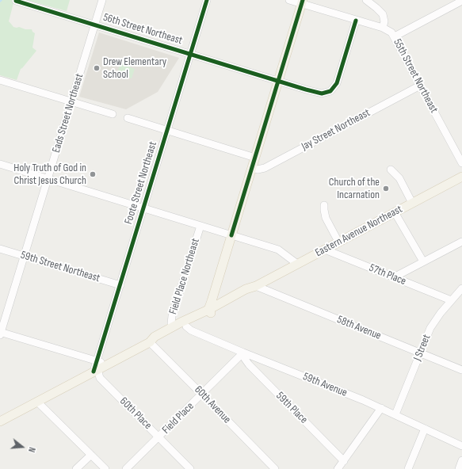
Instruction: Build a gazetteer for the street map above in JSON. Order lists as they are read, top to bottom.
{
  "streets": {
    "main road": ["Eastern Avenue Northeast"],
    "street": [
      "56th Street Northeast",
      "55th Street Northeast",
      "Eads Street Northeast",
      "Jay Street Northeast",
      "Foote Street Northeast",
      "59th Street Northeast",
      "57th Place",
      "Field Place Northeast",
      "58th Avenue",
      "J Street",
      "59th Avenue",
      "60th Avenue",
      "59th Place",
      "60th Place",
      "Field Place"
    ]
  },
  "crossings": [
    ["56th Street Northeast", "55th Street Northeast"],
    ["56th Street Northeast", "Eads Street Northeast"],
    ["56th Street Northeast", "Foote Street Northeast"],
    ["55th Street Northeast", "Jay Street Northeast"],
    ["Eads Street Northeast", "59th Street Northeast"],
    ["Foote Street Northeast", "Eastern Avenue Northeast"],
    ["Foote Street Northeast", "59th Street Northeast"],
    ["Foote Street Northeast", "60th Place"],
    ["Eastern Avenue Northeast", "57th Place"],
    ["Eastern Avenue Northeast", "Field Place Northeast"],
    ["Eastern Avenue Northeast", "58th Avenue"],
    ["Eastern Avenue Northeast", "59th Avenue"],
    ["Eastern Avenue Northeast", "60th Avenue"],
    ["Eastern Avenue Northeast", "60th Place"],
    ["57th Place", "J Street"],
    ["58th Avenue", "J Street"],
    ["J Street", "59th Avenue"],
    ["59th Avenue", "59th Place"],
    ["59th Avenue", "Field Place"],
    ["60th Avenue", "Field Place"],
    ["59th Place", "Field Place"],
    ["60th Place", "Field Place"]
  ],
  "places": ["Drew Elementary School", "Holy Truth of God in Christ Jesus Church", "Church of the Incarnation"],
  "north": "right"
}
